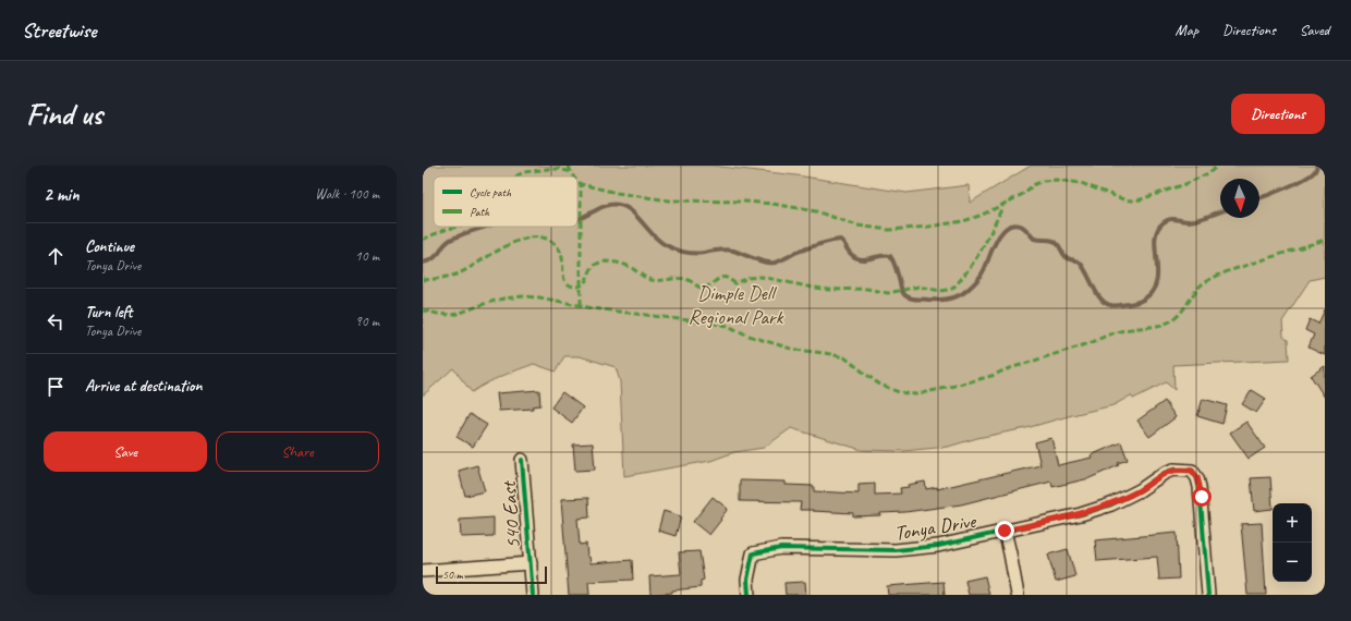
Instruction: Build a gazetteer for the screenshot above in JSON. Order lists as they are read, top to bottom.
{
  "streets": {
    "street": ["540 East", "Tonya Drive"]
  },
  "parks": ["Dimple Dell Regional Park"],
  "legend": ["Cycle path", "Path"],
  "scale_bar": "50 m",
  "north": "bottom",
  "page": {
    "header": "Streetwise",
    "nav": ["Map", "Directions", "Saved"],
    "buttons": [
      "Directions",
      ["Save", "Share"]
    ],
    "title": "Find us",
    "heading": ["2 min", "Walk · 100 m"],
    "list": [
      ["Continue", "Tonya Drive", "10 m"],
      ["Turn left", "Tonya Drive", "90 m"],
      "Arrive at destination"
    ],
    "map_buttons": ["+", "−"],
    "scale": "50 m"
  }
}
